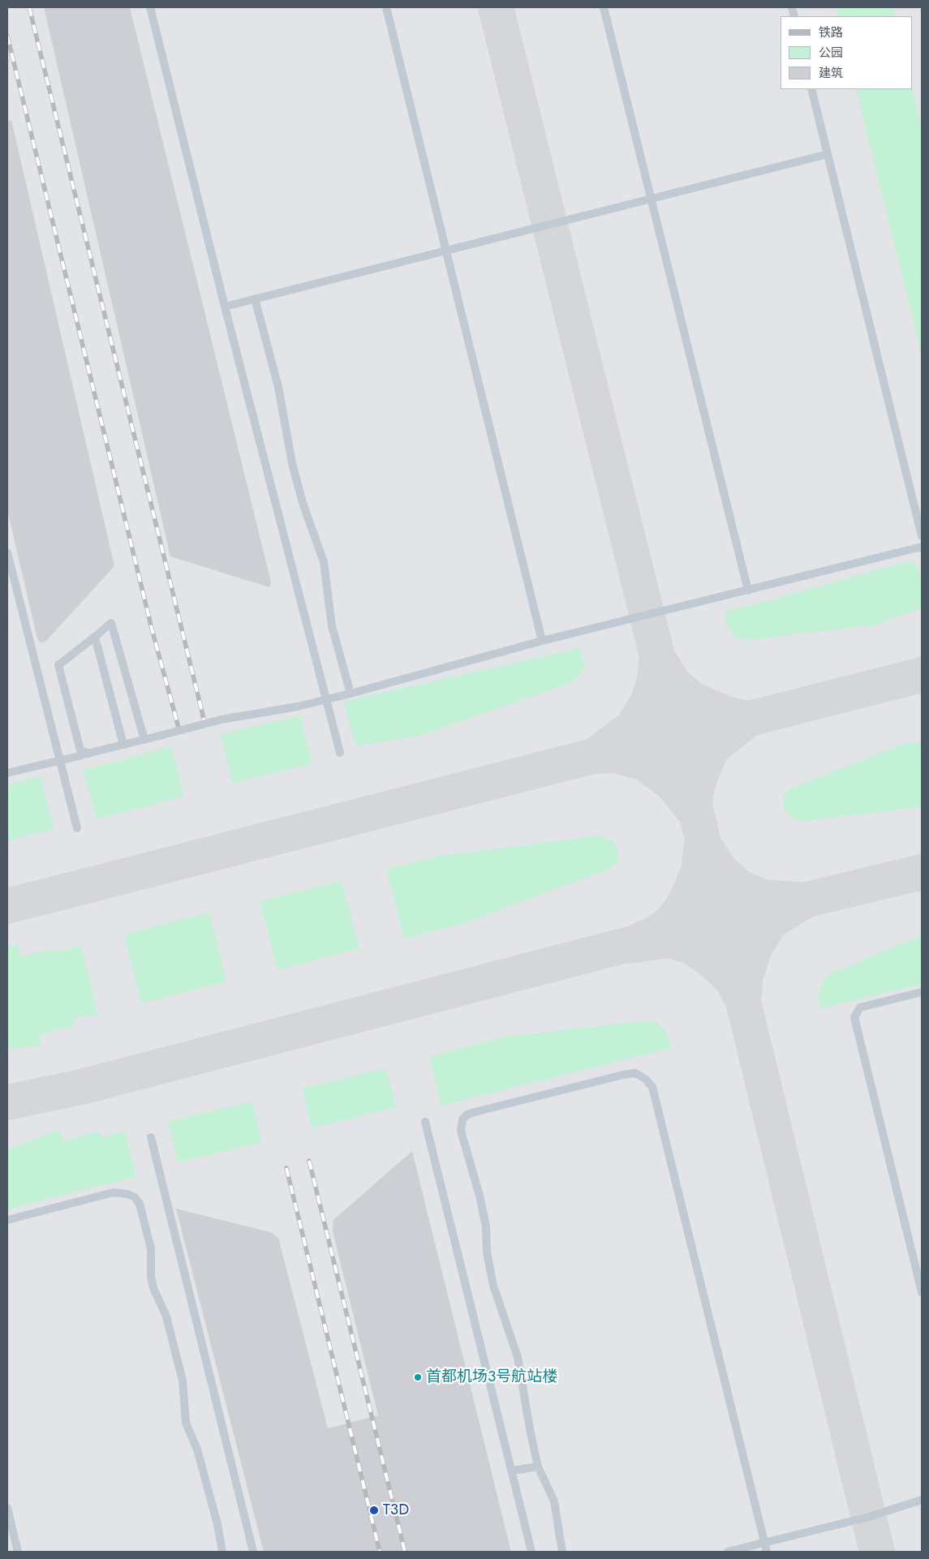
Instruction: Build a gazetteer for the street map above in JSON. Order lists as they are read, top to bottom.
{
  "places": ["首都机场3号航站楼", "T3D"],
  "legend": ["铁路", "公园", "建筑"]
}
